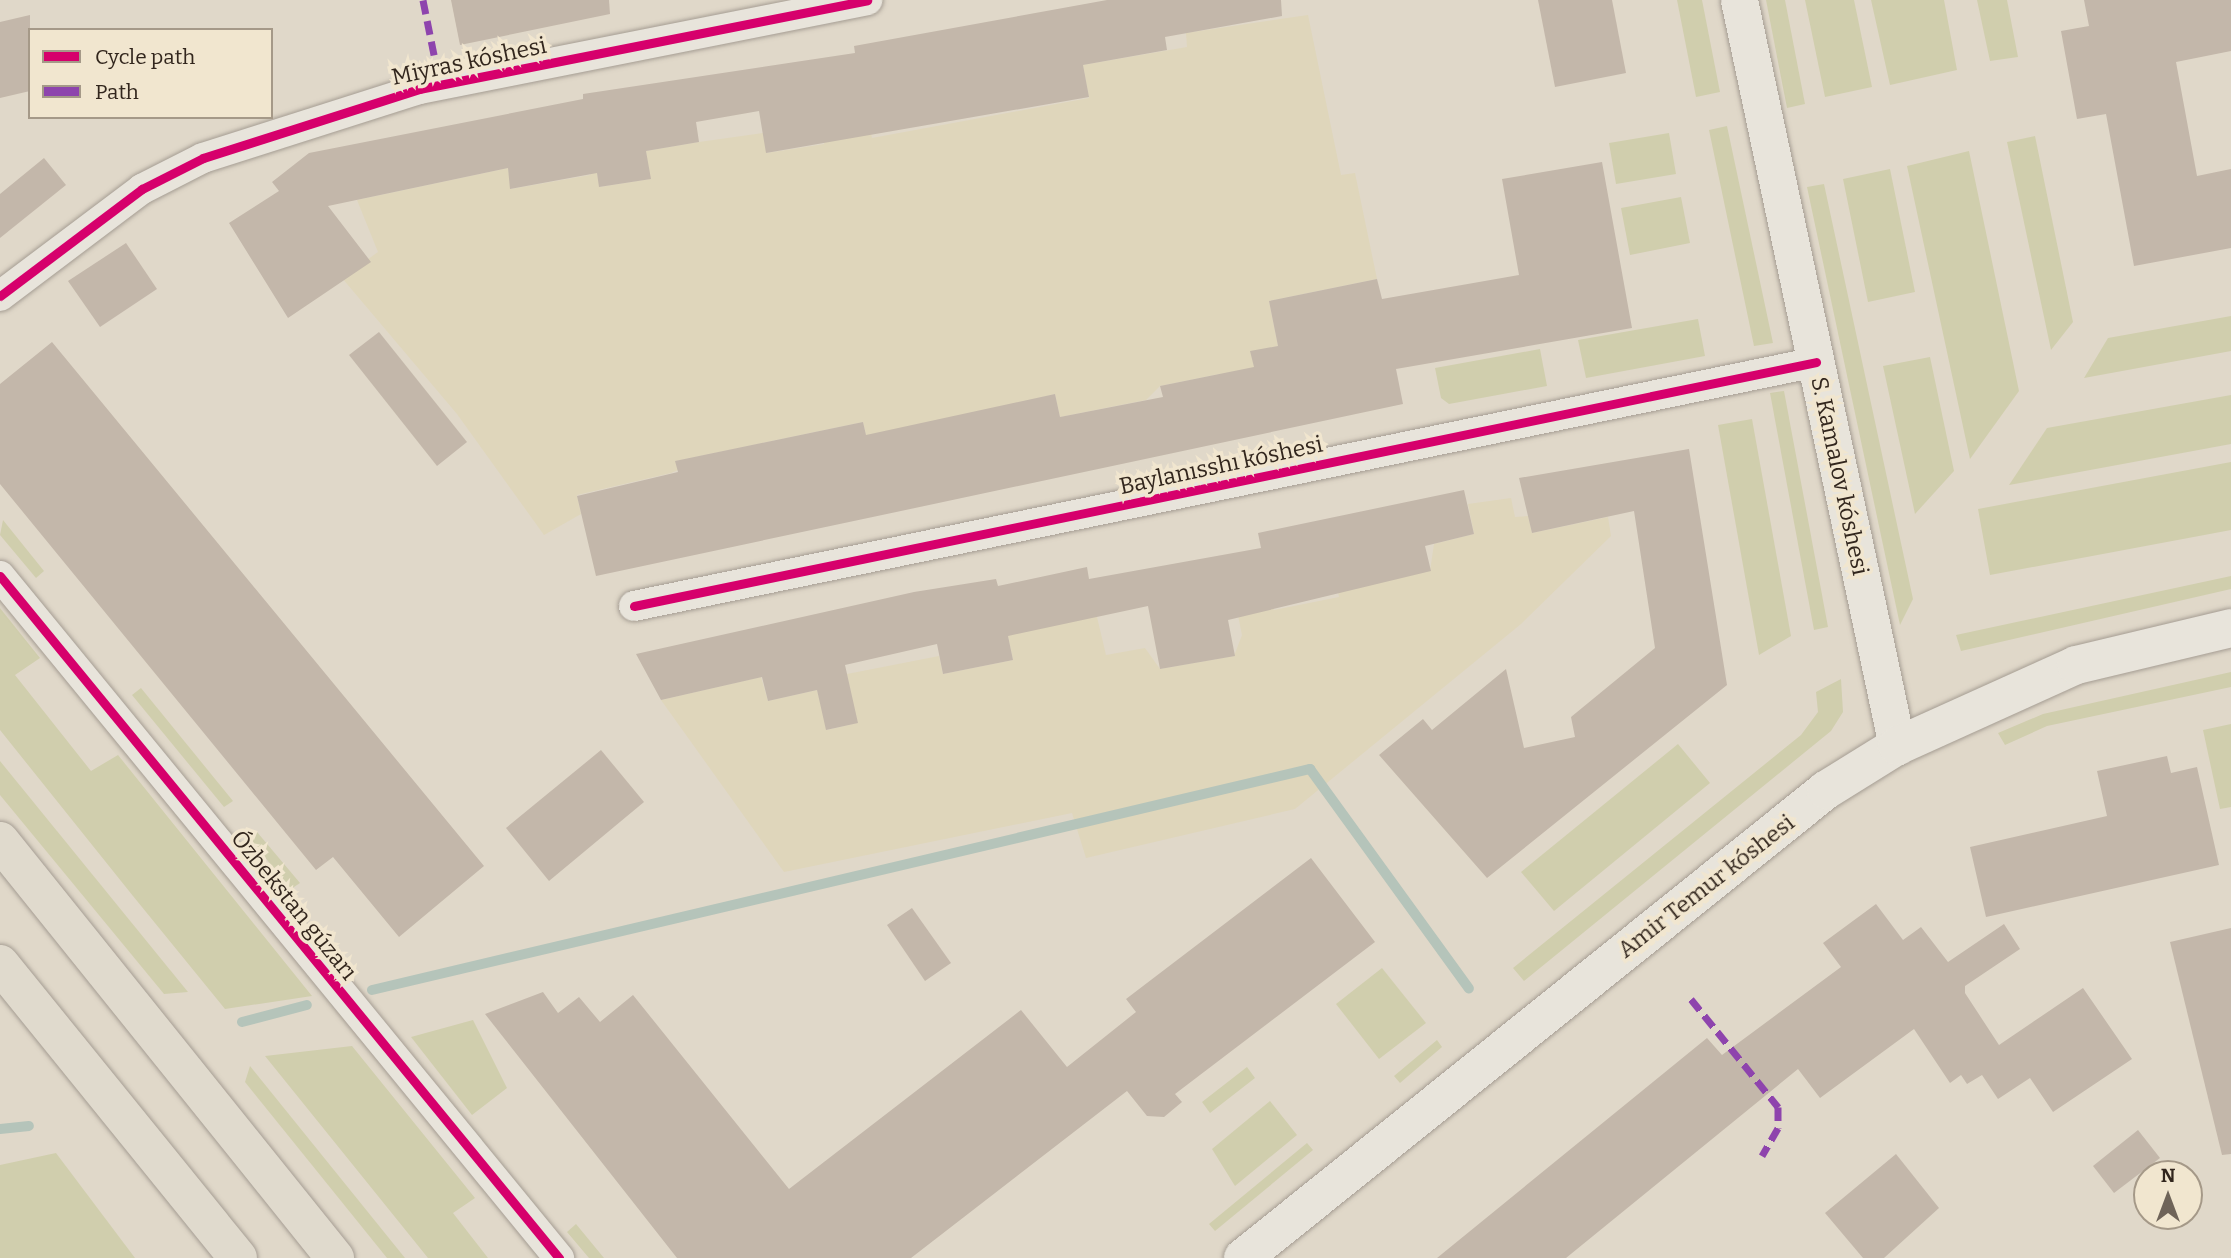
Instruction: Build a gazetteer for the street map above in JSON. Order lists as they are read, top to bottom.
{
  "streets": {
    "main road": ["Amir Temur kóshesi"],
    "street": [
      "Miyras kóshesi",
      "Baylanısshı kóshesi",
      "S. Kamalov kóshesi",
      "Ózbekstan gúzarı"
    ]
  },
  "crossings": [
    ["Baylanısshı kóshesi", "S. Kamalov kóshesi"],
    ["S. Kamalov kóshesi", "Amir Temur kóshesi"]
  ],
  "legend": ["Cycle path", "Path"],
  "north": "top"
}
